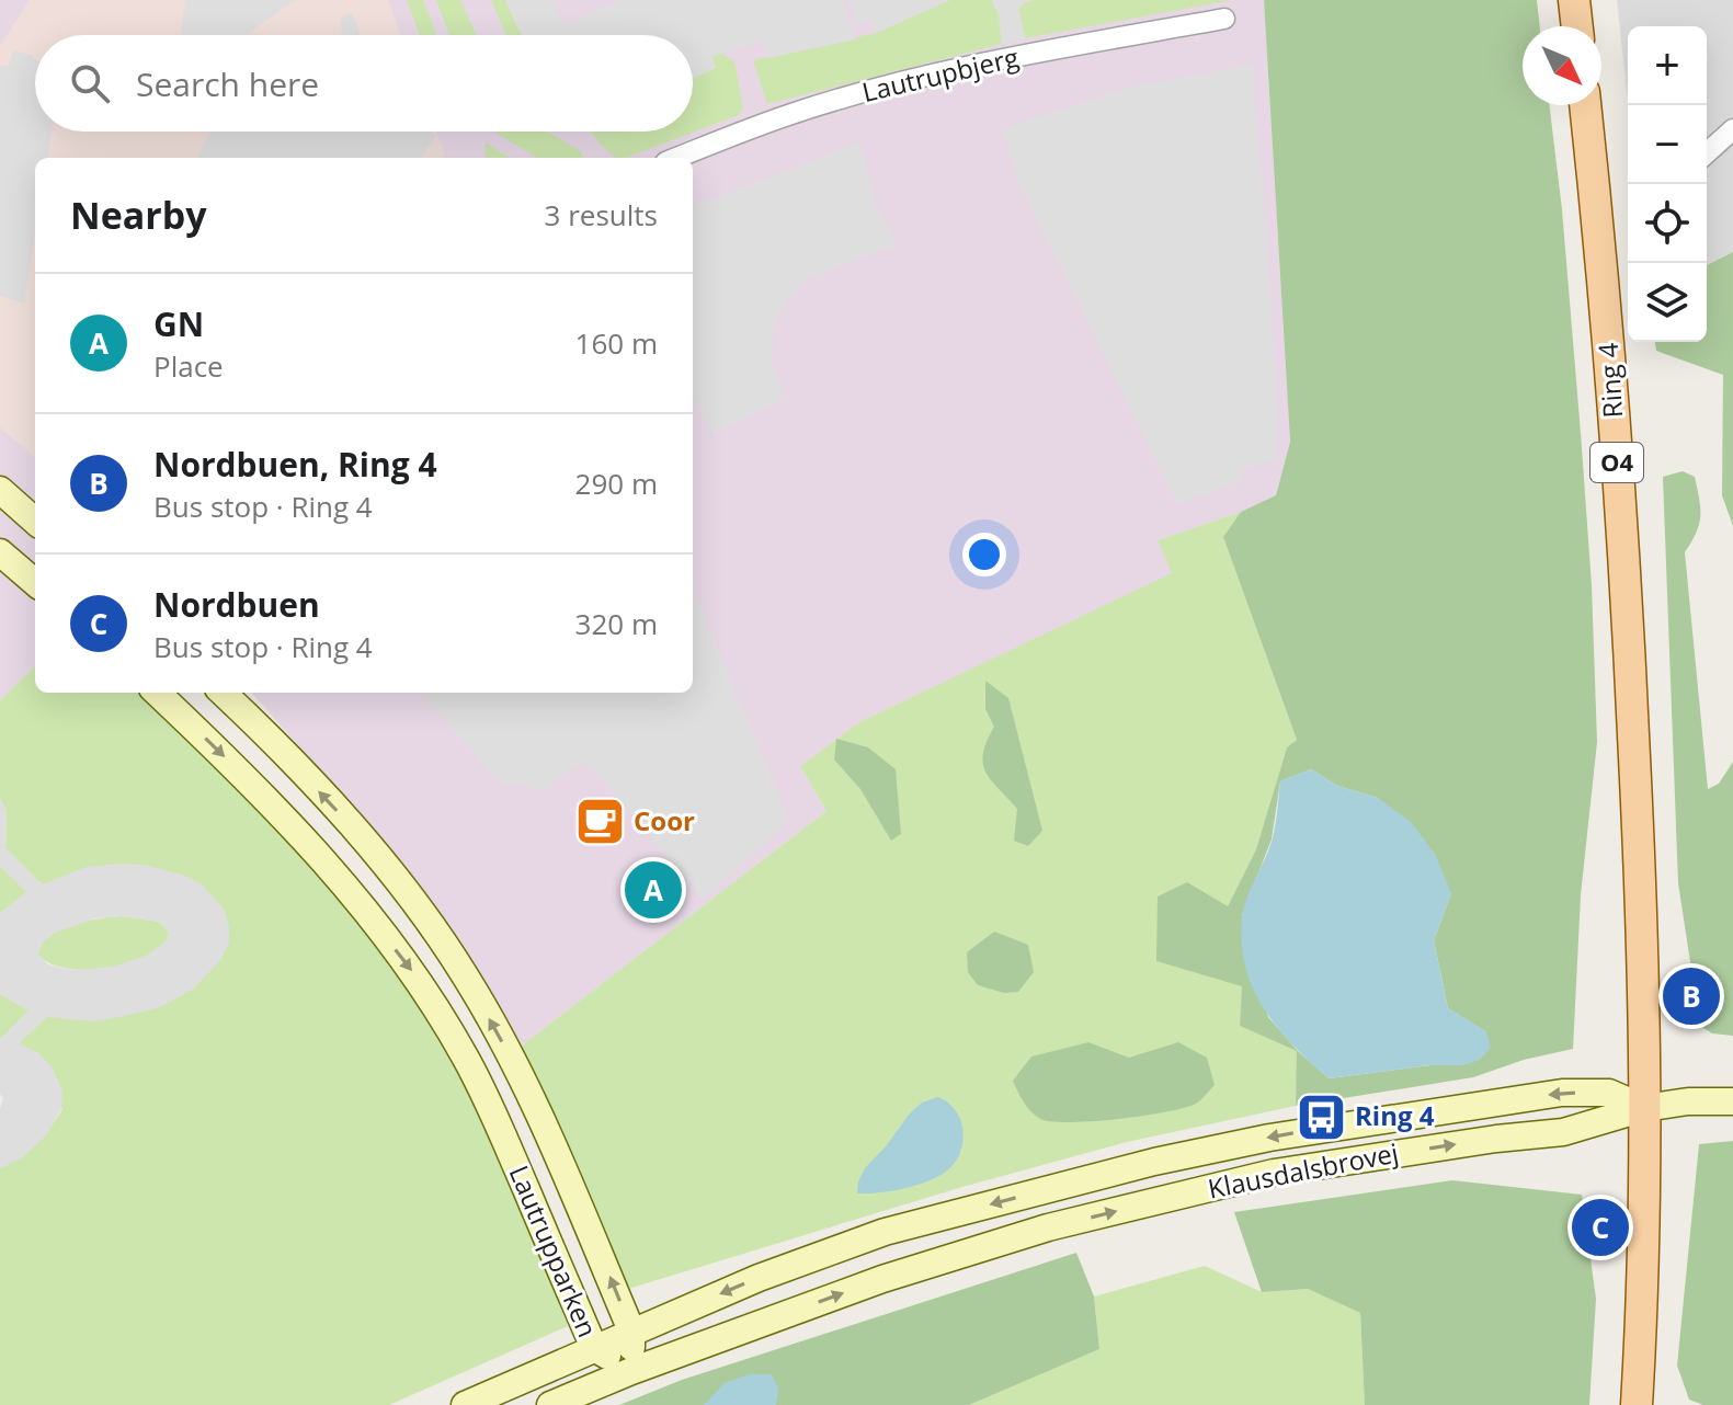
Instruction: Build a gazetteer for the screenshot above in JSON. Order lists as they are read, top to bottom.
{
  "streets": {
    "main road": ["Ring 4", "O4"],
    "street": ["Lautrupbjerg", "Klausdalsbrovej", "Lautrupparken"]
  },
  "crossings": [
    ["Ring 4", "Klausdalsbrovej"],
    ["Klausdalsbrovej", "Lautrupparken"]
  ],
  "places": {
    "cafe": ["Coor"],
    "bus stop": ["Ring 4"]
  },
  "north": "bottom right",
  "page": {
    "map_buttons": ["+", "−"],
    "search": "Search here",
    "heading": ["Nearby", "3 results"],
    "list": [
      {
        "mark": "A",
        "name": "GN",
        "note": "Place",
        "value": "160 m"
      },
      {
        "mark": "B",
        "name": "Nordbuen, Ring 4",
        "note": "Bus stop · Ring 4",
        "value": "290 m"
      },
      {
        "mark": "C",
        "name": "Nordbuen",
        "note": "Bus stop · Ring 4",
        "value": "320 m"
      }
    ],
    "pins": ["A", "B", "C"]
  }
}
